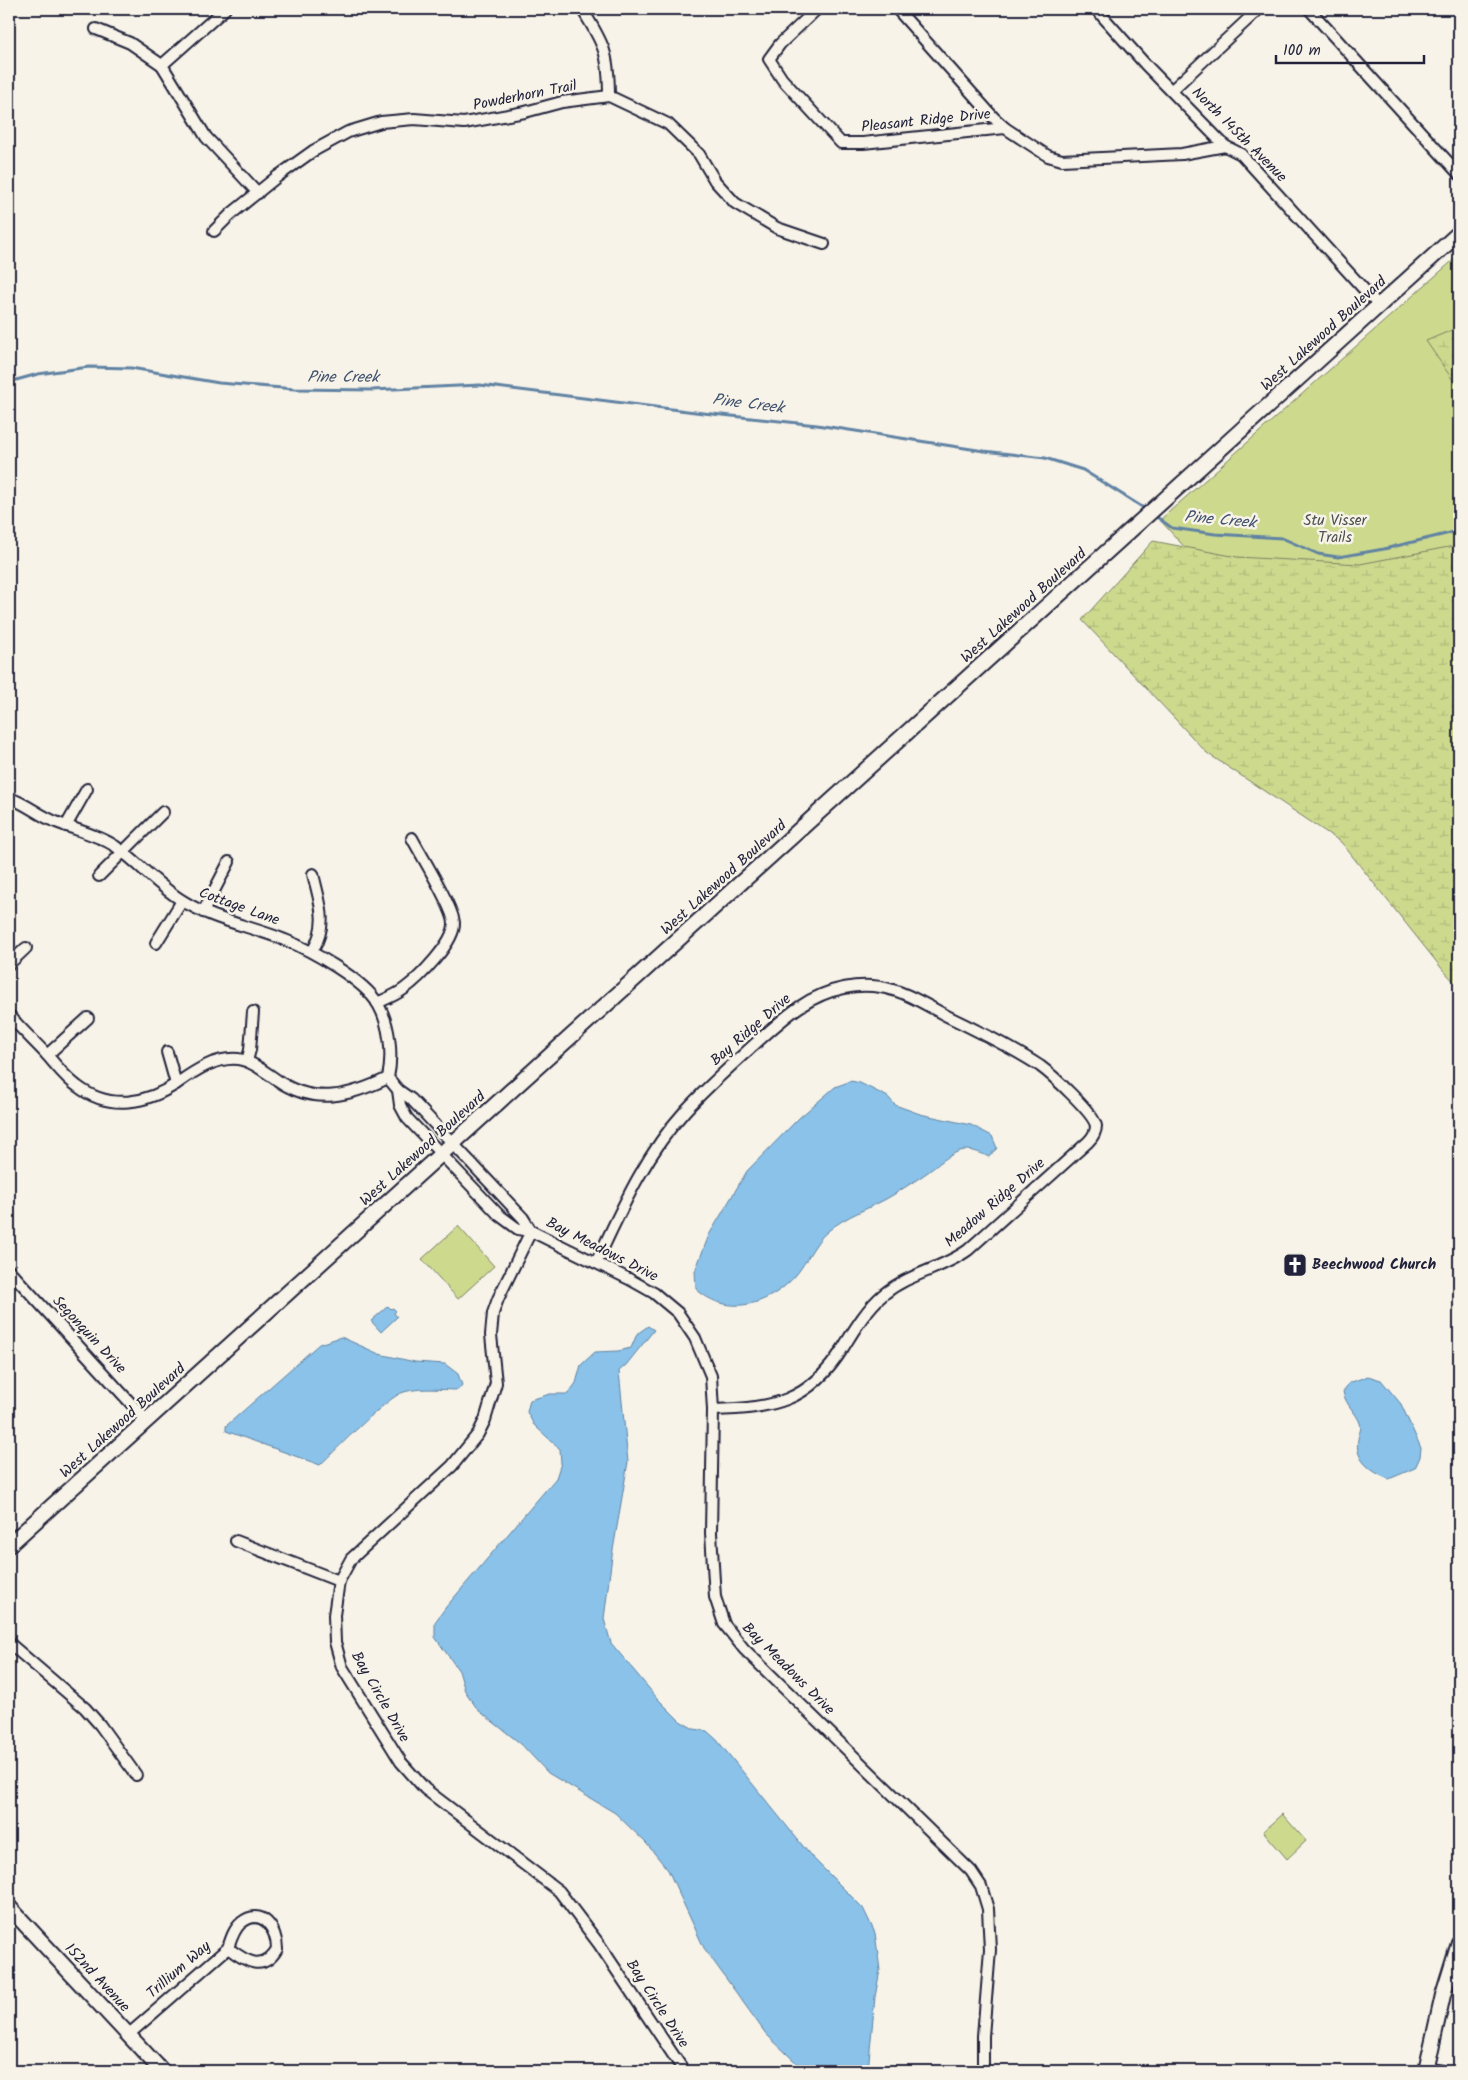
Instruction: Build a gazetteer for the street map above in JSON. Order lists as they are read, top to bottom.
{
  "streets": {
    "street": [
      "Powderhorn Trail",
      "Pleasant Ridge Drive",
      "North 145th Avenue",
      "West Lakewood Boulevard",
      "Cottage Lane",
      "Bay Ridge Drive",
      "Meadow Ridge Drive",
      "Bay Meadows Drive",
      "Segonquin Drive",
      "Bay Circle Drive",
      "Trillium Way",
      "152nd Avenue"
    ]
  },
  "crossings": [
    ["Pleasant Ridge Drive", "North 145th Avenue"],
    ["North 145th Avenue", "West Lakewood Boulevard"],
    ["West Lakewood Boulevard", "Bay Meadows Drive"],
    ["West Lakewood Boulevard", "Segonquin Drive"],
    ["Bay Ridge Drive", "Meadow Ridge Drive"],
    ["Bay Ridge Drive", "Bay Meadows Drive"],
    ["Meadow Ridge Drive", "Bay Meadows Drive"],
    ["Bay Meadows Drive", "Bay Circle Drive"],
    ["Trillium Way", "152nd Avenue"]
  ],
  "water": ["Pine Creek"],
  "parks": ["Stu Visser Trails"],
  "places": {
    "church": ["Beechwood Church"]
  },
  "scale_bar": "100 m"
}
